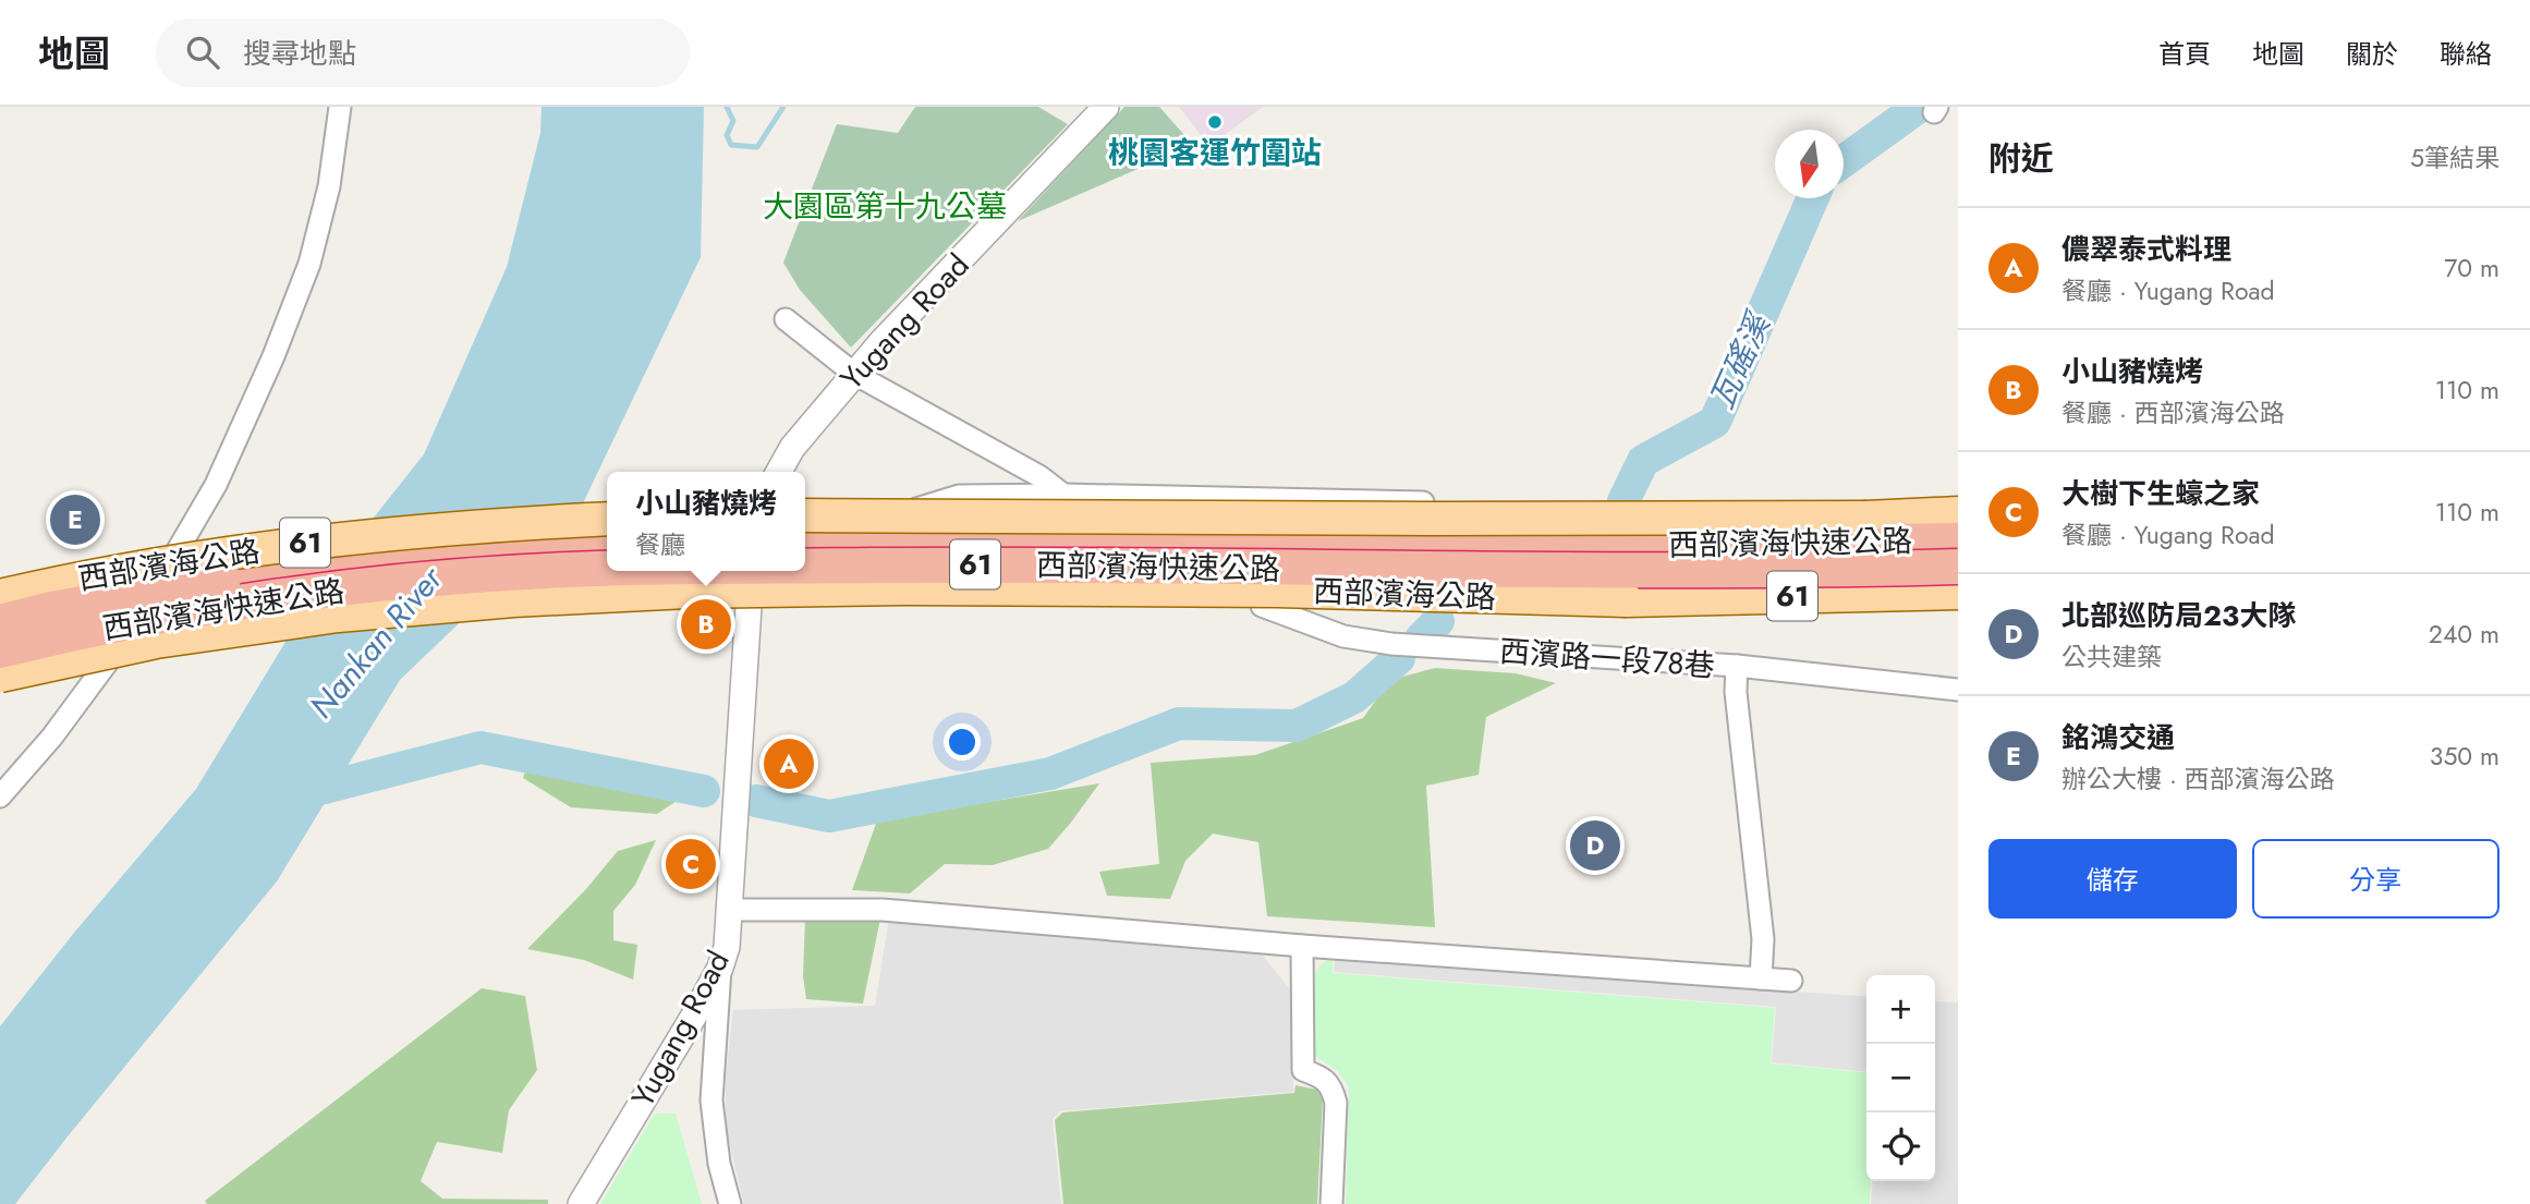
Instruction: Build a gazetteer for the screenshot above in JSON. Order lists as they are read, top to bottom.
{
  "streets": {
    "highway": ["61", "西部濱海快速公路"],
    "main road": ["西部濱海公路"],
    "street": ["Yugang Road", "西濱路一段78巷"]
  },
  "crossings": [
    ["61", "西部濱海公路"]
  ],
  "water": ["瓦磘溪", "Nankan River"],
  "parks": ["大園區第十九公墓"],
  "places": ["桃園客運竹圍站"],
  "north": "bottom",
  "page": {
    "header": "地圖",
    "search": "搜尋地點",
    "nav": [
      "首頁",
      "地圖",
      "關於",
      "聯絡"
    ],
    "heading": ["附近", "5筆結果"],
    "list": [
      {
        "mark": "A",
        "name": "儂翠泰式料理",
        "note": "餐廳 · Yugang Road",
        "value": "70 m"
      },
      {
        "mark": "B",
        "name": "小山豬燒烤",
        "note": "餐廳 · 西部濱海公路",
        "value": "110 m"
      },
      {
        "mark": "C",
        "name": "大樹下生蠔之家",
        "note": "餐廳 · Yugang Road",
        "value": "110 m"
      },
      {
        "mark": "D",
        "name": "北部巡防局23大隊",
        "note": "公共建築",
        "value": "240 m"
      },
      {
        "mark": "E",
        "name": "銘鴻交通",
        "note": "辦公大樓 · 西部濱海公路",
        "value": "350 m"
      }
    ],
    "popup": ["小山豬燒烤", "餐廳"],
    "pins": [
      "E",
      "B",
      "A",
      "D",
      "C"
    ],
    "buttons": ["儲存", "分享"],
    "map_buttons": ["+", "−"]
  }
}
